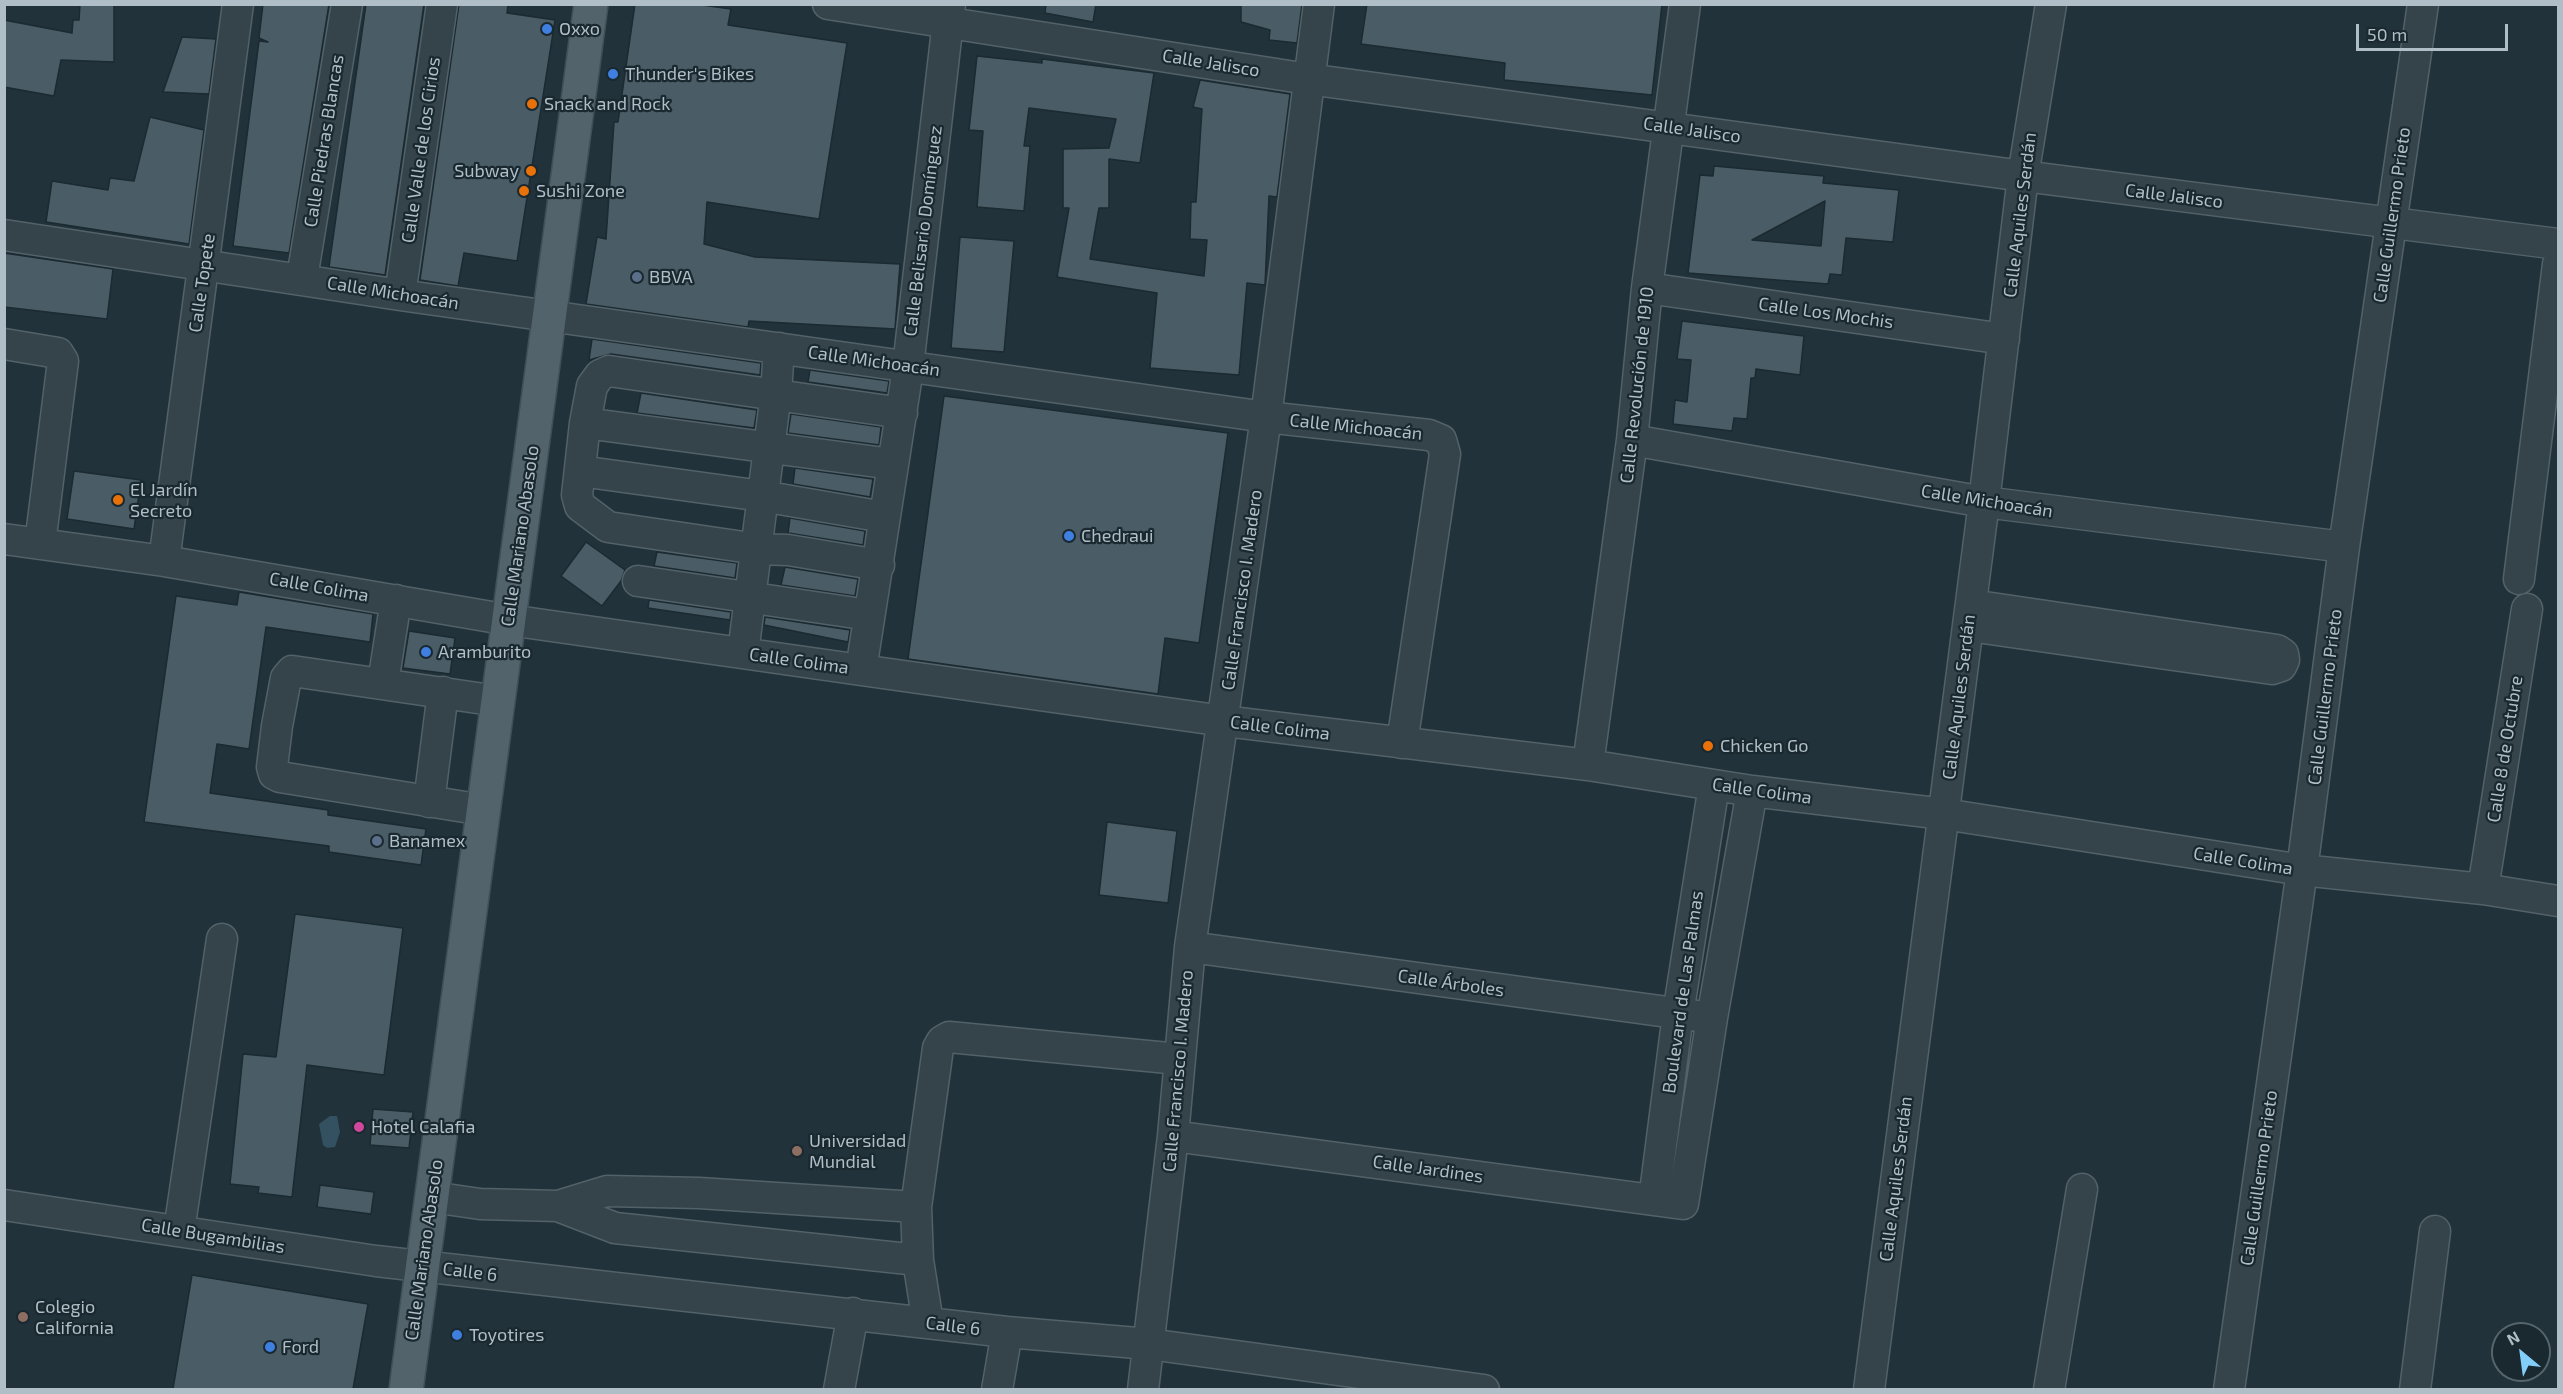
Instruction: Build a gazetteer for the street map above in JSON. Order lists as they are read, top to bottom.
{
  "streets": {
    "main road": ["Calle Mariano Abasolo"],
    "street": [
      "Calle Jalisco",
      "Calle Piedras Blancas",
      "Calle Valle de los Cirios",
      "Calle Aquiles Serdán",
      "Calle Guillermo Prieto",
      "Calle Belisario Domínguez",
      "Calle Topete",
      "Calle Michoacán",
      "Calle Los Mochis",
      "Calle Revolución de 1910",
      "Calle Colima",
      "Calle Francisco I. Madero",
      "Calle 8 de Octubre",
      "Calle Árboles",
      "Boulevard de Las Palmas",
      "Calle Jardines",
      "Calle Bugambilias",
      "Calle 6"
    ]
  },
  "crossings": [
    ["Calle Jalisco", "Calle Aquiles Serdán"],
    ["Calle Jalisco", "Calle Guillermo Prieto"],
    ["Calle Jalisco", "Calle Belisario Domínguez"],
    ["Calle Jalisco", "Calle Revolución de 1910"],
    ["Calle Jalisco", "Calle Francisco I. Madero"],
    ["Calle Piedras Blancas", "Calle Michoacán"],
    ["Calle Valle de los Cirios", "Calle Michoacán"],
    ["Calle Aquiles Serdán", "Calle Michoacán"],
    ["Calle Aquiles Serdán", "Calle Los Mochis"],
    ["Calle Aquiles Serdán", "Calle Colima"],
    ["Calle Guillermo Prieto", "Calle Michoacán"],
    ["Calle Guillermo Prieto", "Calle Colima"],
    ["Calle Belisario Domínguez", "Calle Michoacán"],
    ["Calle Belisario Domínguez", "Calle Colima"],
    ["Calle Topete", "Calle Michoacán"],
    ["Calle Topete", "Calle Colima"],
    ["Calle Michoacán", "Calle Revolución de 1910"],
    ["Calle Michoacán", "Calle Mariano Abasolo"],
    ["Calle Michoacán", "Calle Colima"],
    ["Calle Michoacán", "Calle Francisco I. Madero"],
    ["Calle Los Mochis", "Calle Revolución de 1910"],
    ["Calle Revolución de 1910", "Calle Colima"],
    ["Calle Mariano Abasolo", "Calle Colima"],
    ["Calle Mariano Abasolo", "Calle Bugambilias"],
    ["Calle Mariano Abasolo", "Calle 6"],
    ["Calle Colima", "Calle Francisco I. Madero"],
    ["Calle Colima", "Calle 8 de Octubre"],
    ["Calle Colima", "Boulevard de Las Palmas"],
    ["Calle Francisco I. Madero", "Calle Árboles"],
    ["Calle Francisco I. Madero", "Calle Jardines"],
    ["Calle Francisco I. Madero", "Calle 6"],
    ["Calle Árboles", "Boulevard de Las Palmas"],
    ["Boulevard de Las Palmas", "Calle Jardines"],
    ["Calle Bugambilias", "Calle 6"]
  ],
  "places": [
    "Oxxo",
    "Thunder's Bikes",
    "Snack and Rock",
    "Subway",
    "Sushi Zone",
    "BBVA",
    "El Jardín Secreto",
    "Chedraui",
    "Aramburito",
    "Chicken Go",
    "Banamex",
    "Hotel Calafia",
    "Universidad Mundial",
    "Colegio California",
    "Toyotires",
    "Ford"
  ],
  "scale_bar": "50 m",
  "north": "top left"
}
